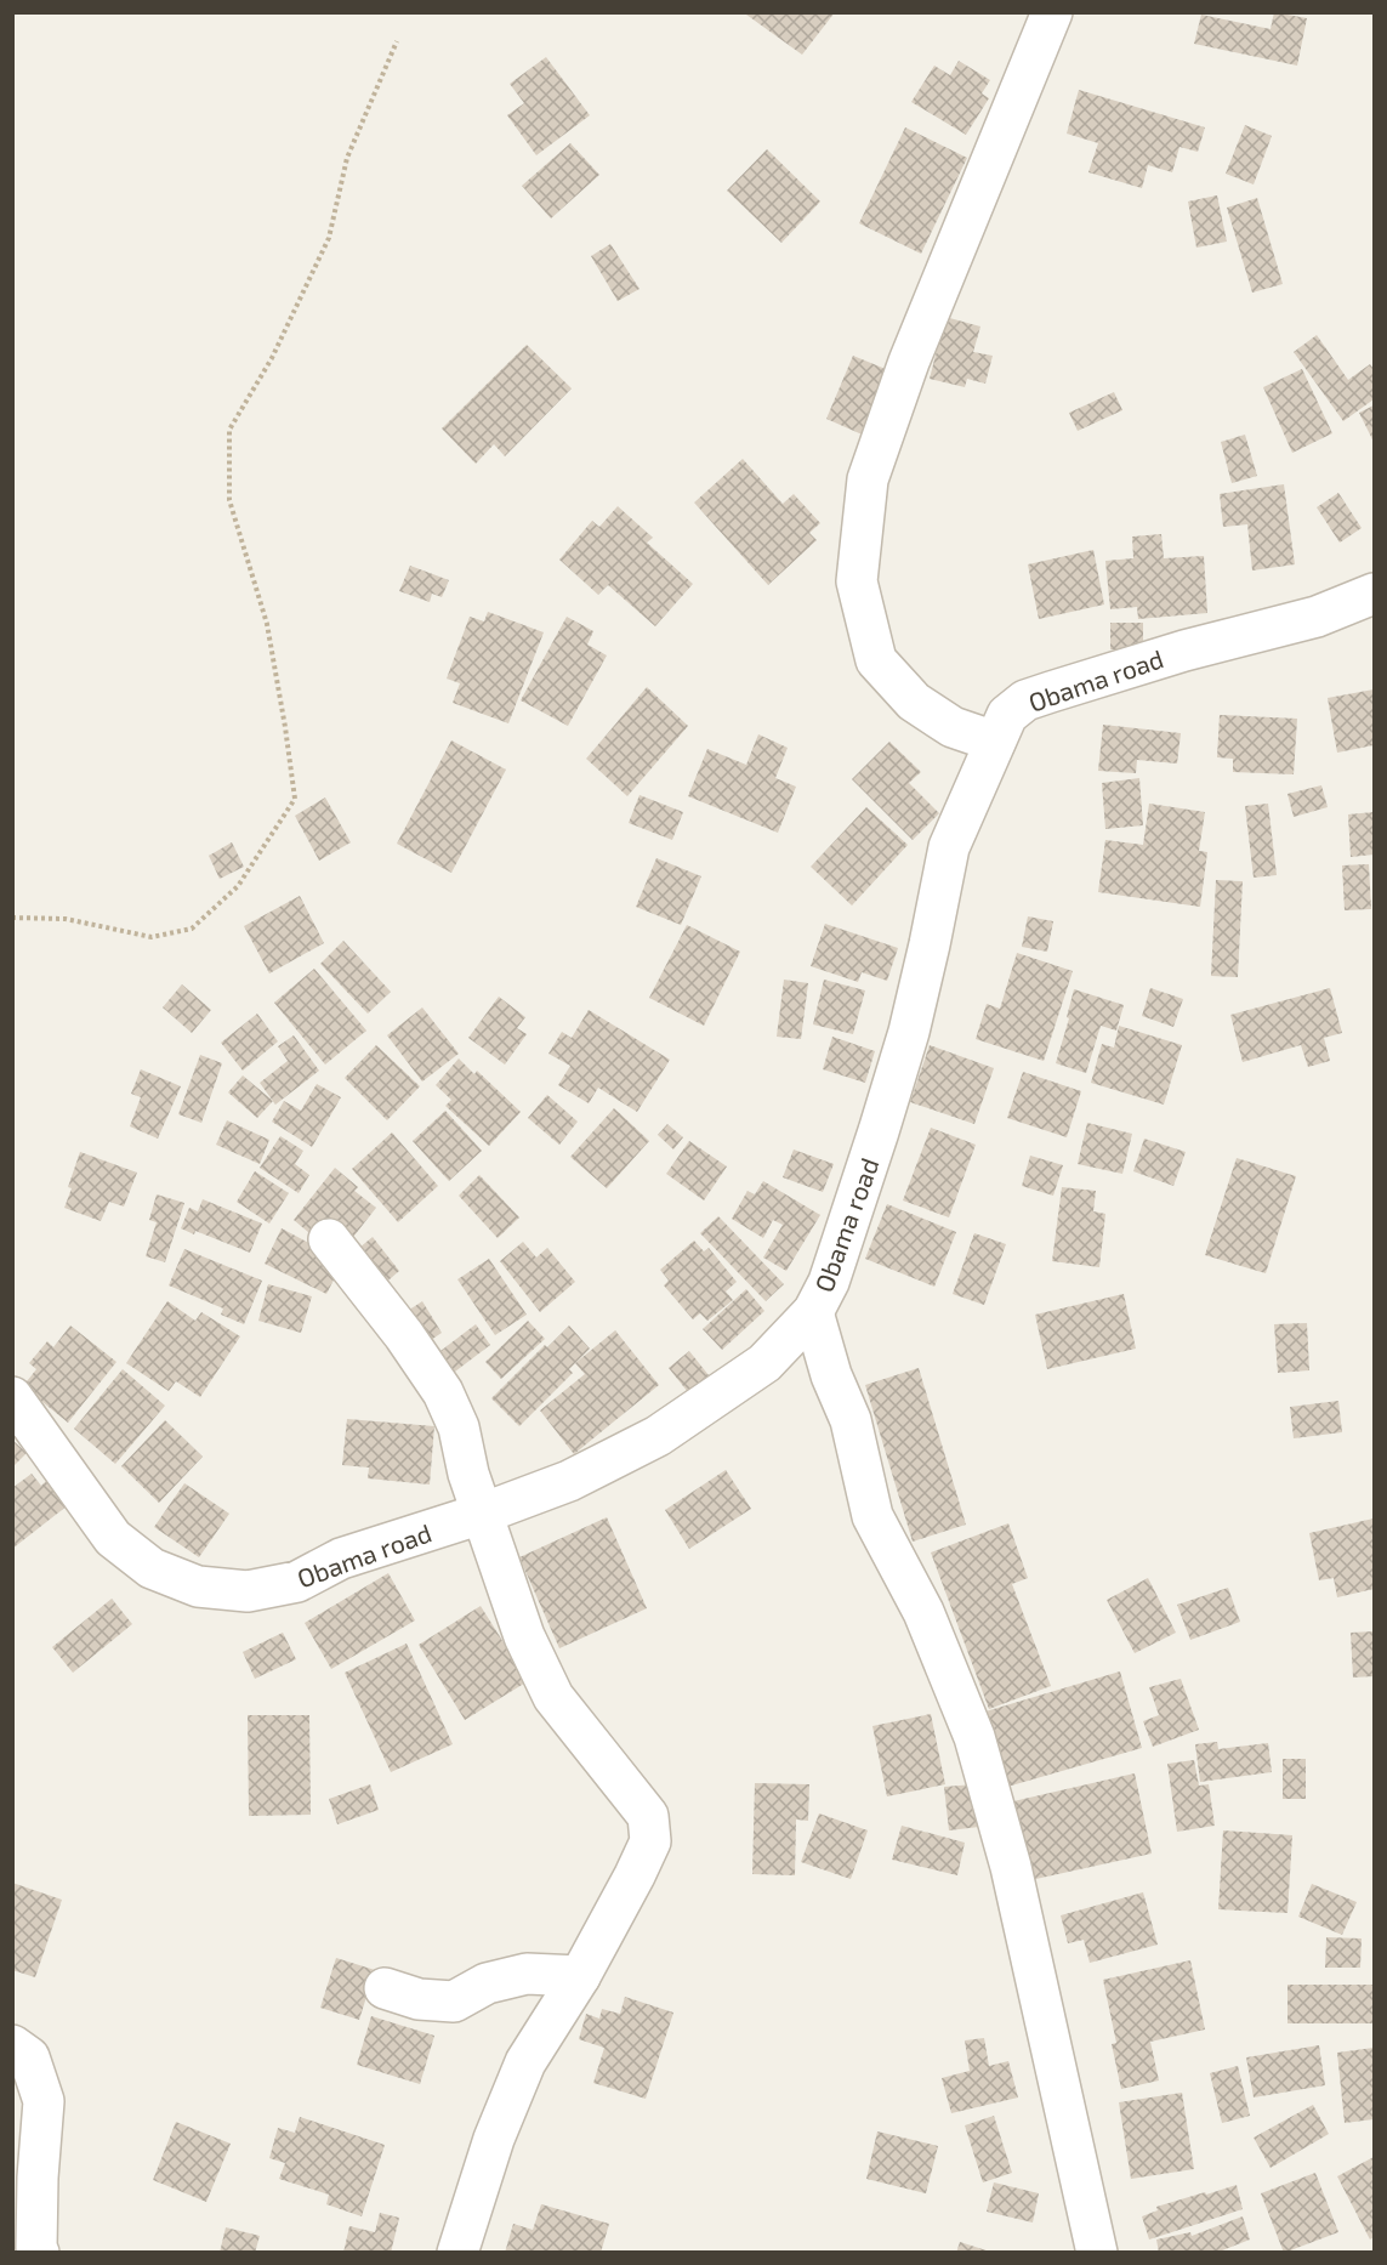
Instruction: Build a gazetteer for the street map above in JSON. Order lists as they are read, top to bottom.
{
  "streets": {
    "street": ["Obama road"]
  }
}
